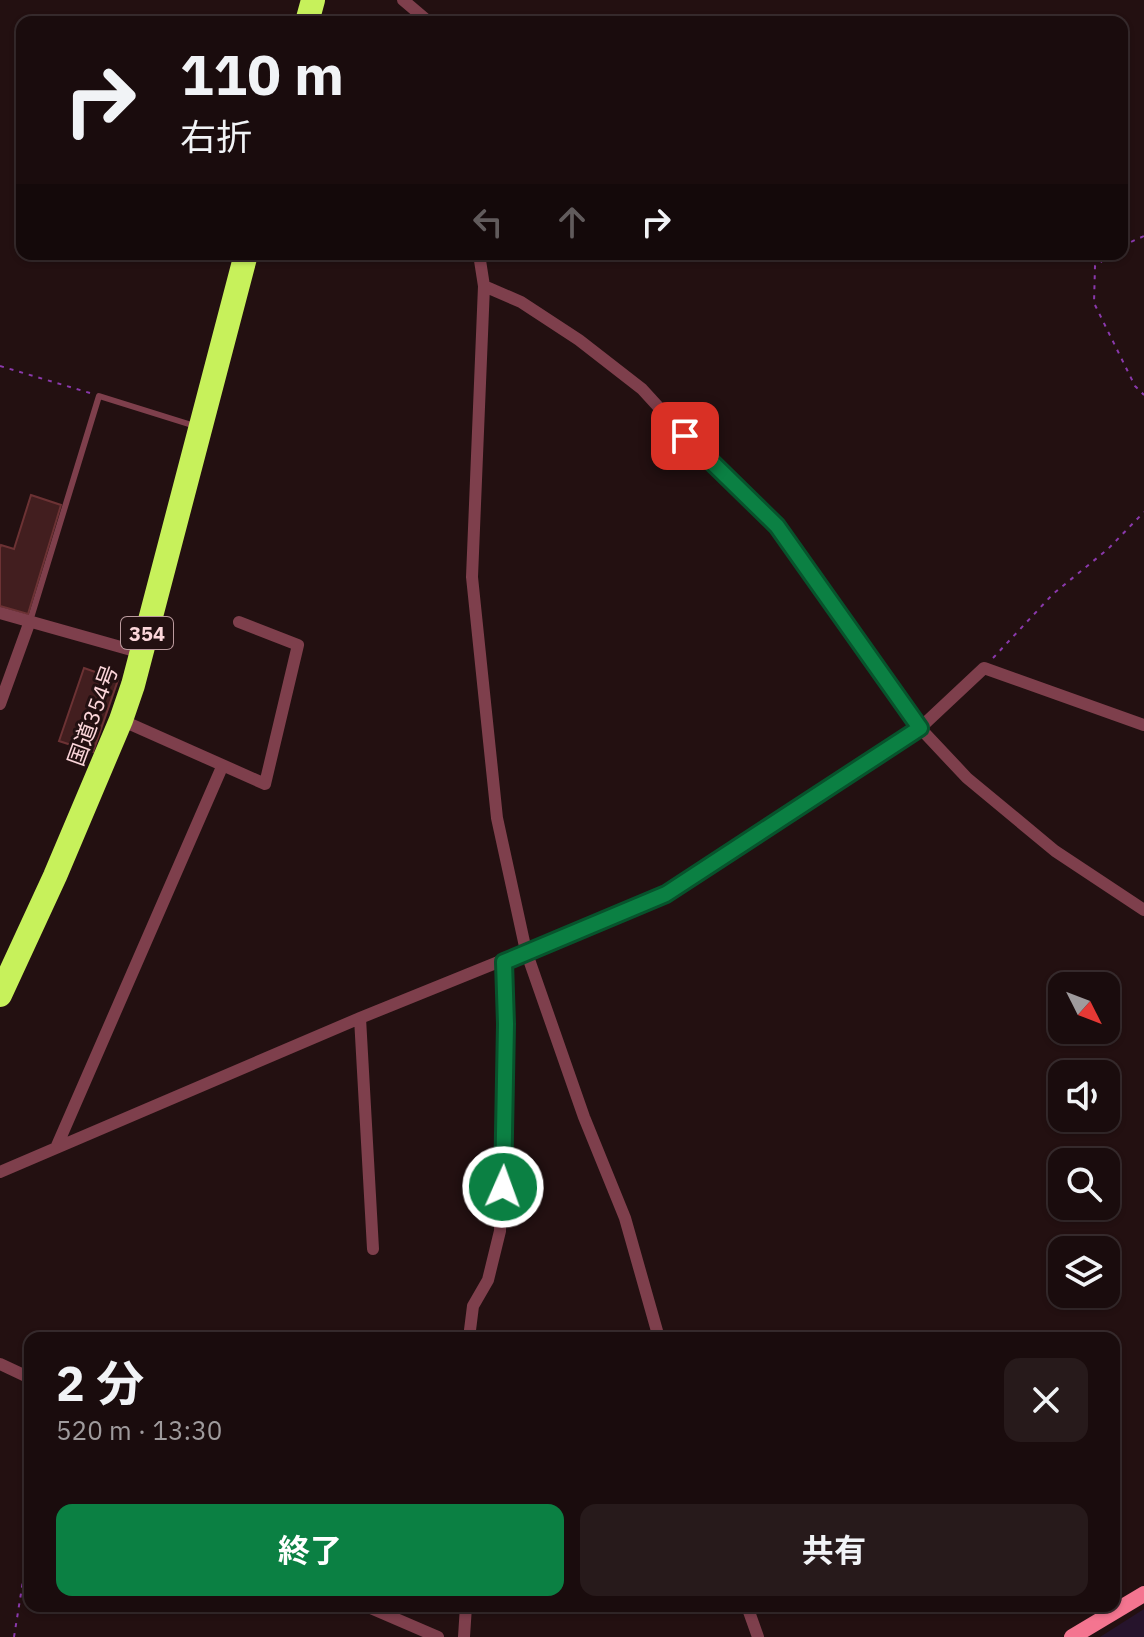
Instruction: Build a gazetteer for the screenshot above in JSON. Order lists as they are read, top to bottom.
{
  "streets": {
    "highway": ["354", "国道354号"]
  },
  "north": "bottom right",
  "page": {
    "turn": ["110 m", "右折"],
    "heading": ["2 分", "520 m · 13:30"],
    "buttons": ["終了", "共有"]
  }
}
